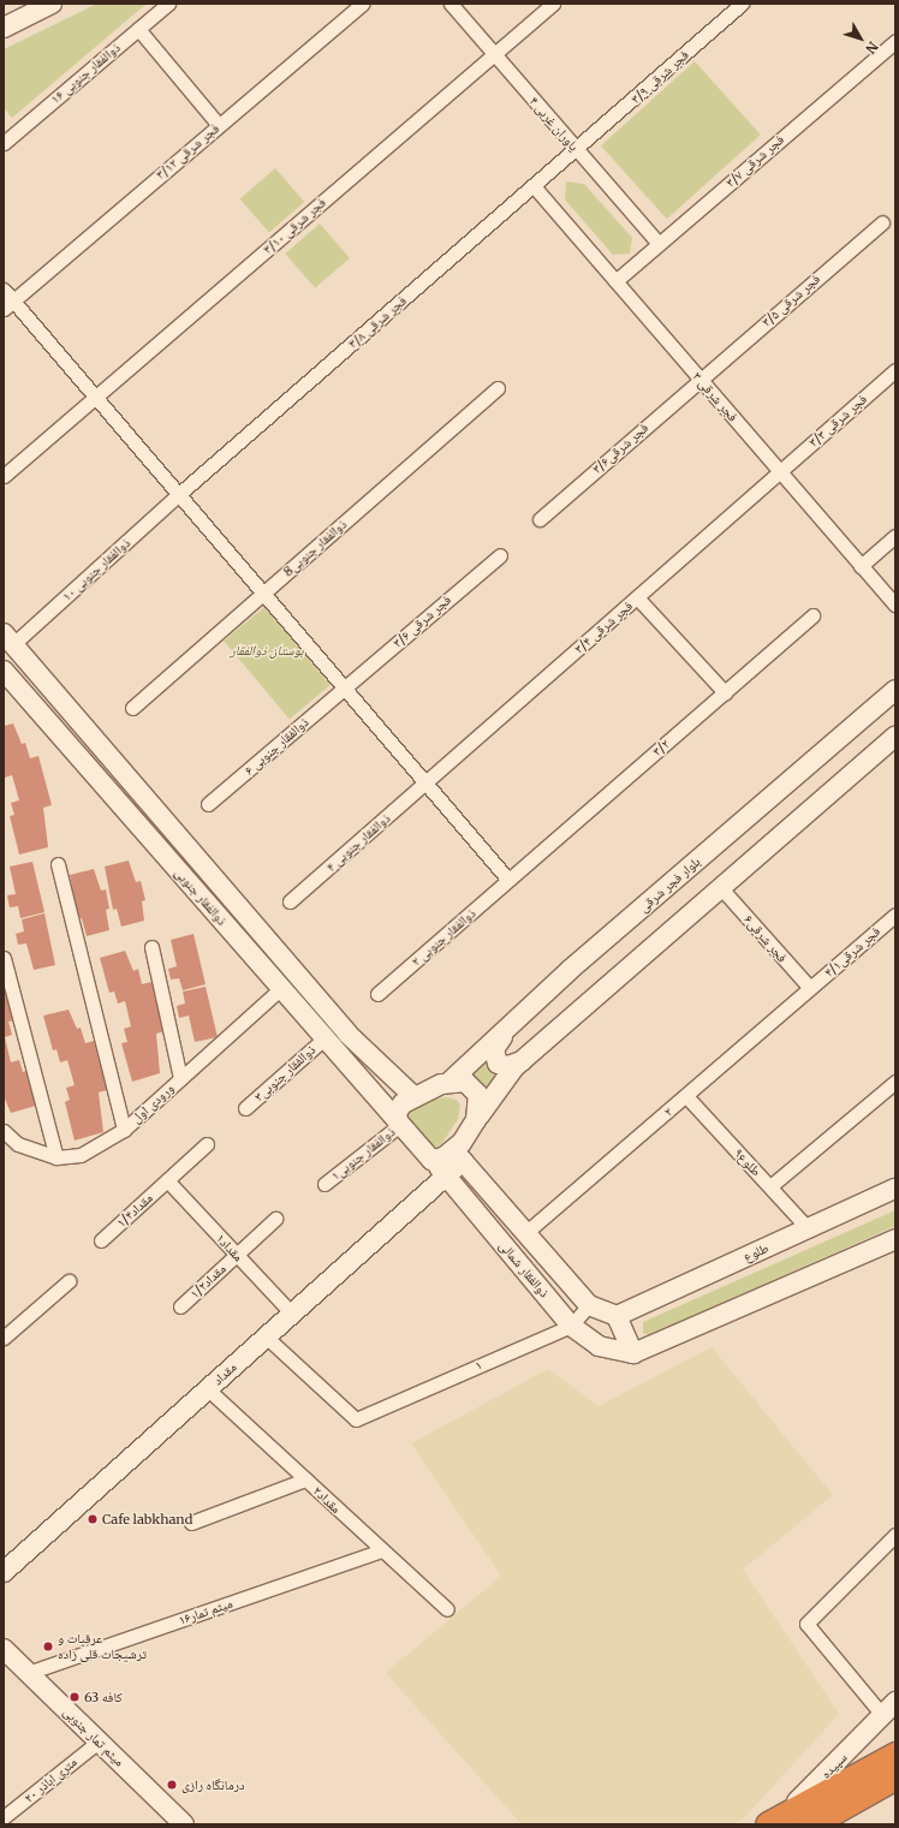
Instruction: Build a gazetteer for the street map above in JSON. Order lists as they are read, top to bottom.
{
  "streets": {
    "main road": [
      "بلوار فجر شرقی",
      "ذوالفقار جنوبی",
      "طلوع",
      "ذوالفقار شمالی",
      "مقداد",
      "میثم تمار جنوبی",
      "سپیده"
    ],
    "street": [
      "۱۶ ذوالفقار جنوبی",
      "۳/۹ فجر شرقی",
      "۴ یاوران غربی",
      "۳/۱۲ فجر شرقی",
      "۳/۷ فجر شرقی",
      "۳/۱۰ فجر شرقی",
      "۳/۵ فجر شرقی",
      "۳/۸ فجر شرقی",
      "۳ فجر شرقی",
      "۳/۳ فجر شرقی",
      "فجر شرقی۳/۶",
      "8ذوالفقار جنوبی",
      "۱۰ ذوالفقار جنوبی",
      "۳/۶ فجر شرقی",
      "۳/۴ فجر شرقی",
      "۶ ذوالفقار جنوبی",
      "۳/۲",
      "۴ ذوالفقار جنوبی",
      "۲ ذوالفقار جنوبی",
      "فجر شرقی۶",
      "فجر شرقی۴/۱",
      "ذوالفقار جنوبی۳",
      "ورودی اول",
      "۲",
      "ذوالفقار جنوبی۱",
      "طلوع۹",
      "مقداد۱/۴",
      "مقداد۱",
      "مقداد۱/۲",
      "۱",
      "مقداد۲",
      "میثم تمار۱۶",
      "۲۰ متری اباذر"
    ]
  },
  "crossings": [
    ["۳/۹ فجر شرقی", "۴ یاوران غربی"],
    ["۳/۹ فجر شرقی", "۳/۸ فجر شرقی"],
    ["۴ یاوران غربی", "۳/۷ فجر شرقی"],
    ["۴ یاوران غربی", "۳/۱۰ فجر شرقی"],
    ["۴ یاوران غربی", "۳/۸ فجر شرقی"],
    ["۳/۷ فجر شرقی", "۳ فجر شرقی"],
    ["۳/۵ فجر شرقی", "۳ فجر شرقی"],
    ["۳/۵ فجر شرقی", "فجر شرقی۳/۶"],
    ["۳/۸ فجر شرقی", "۳ فجر شرقی"],
    ["۳/۸ فجر شرقی", "۱۰ ذوالفقار جنوبی"],
    ["۳ فجر شرقی", "۳/۳ فجر شرقی"],
    ["۳ فجر شرقی", "فجر شرقی۳/۶"],
    ["۳ فجر شرقی", "۳/۴ فجر شرقی"],
    ["۳/۳ فجر شرقی", "۳/۴ فجر شرقی"],
    ["۱۰ ذوالفقار جنوبی", "ذوالفقار جنوبی"],
    ["۳/۶ فجر شرقی", "۶ ذوالفقار جنوبی"],
    ["۳/۴ فجر شرقی", "۴ ذوالفقار جنوبی"],
    ["۳/۲", "۲ ذوالفقار جنوبی"],
    ["بلوار فجر شرقی", "ذوالفقار جنوبی"],
    ["بلوار فجر شرقی", "ذوالفقار جنوبی۱"],
    ["بلوار فجر شرقی", "ذوالفقار شمالی"],
    ["بلوار فجر شرقی", "مقداد"],
    ["ذوالفقار جنوبی", "ذوالفقار جنوبی۳"],
    ["ذوالفقار جنوبی", "ورودی اول"],
    ["ذوالفقار جنوبی", "ذوالفقار جنوبی۱"],
    ["ذوالفقار جنوبی", "ذوالفقار شمالی"],
    ["ذوالفقار جنوبی", "مقداد"],
    ["فجر شرقی۶", "فجر شرقی۴/۱"],
    ["فجر شرقی۶", "۲"],
    ["فجر شرقی۴/۱", "۲"],
    ["۲", "طلوع۹"],
    ["۲", "ذوالفقار شمالی"],
    ["ذوالفقار جنوبی۱", "ذوالفقار شمالی"],
    ["ذوالفقار جنوبی۱", "مقداد"],
    ["طلوع۹", "طلوع"],
    ["مقداد۱/۴", "مقداد۱"],
    ["مقداد۱", "مقداد۱/۲"],
    ["مقداد۱", "مقداد"],
    ["طلوع", "ذوالفقار شمالی"],
    ["ذوالفقار شمالی", "۱"],
    ["ذوالفقار شمالی", "مقداد"],
    ["۱", "مقداد"],
    ["مقداد", "مقداد۲"],
    ["مقداد۲", "میثم تمار۱۶"],
    ["میثم تمار۱۶", "میثم تمار جنوبی"],
    ["میثم تمار جنوبی", "۲۰ متری اباذر"]
  ],
  "parks": ["بوستان ذوالفقار"],
  "places": [
    "Cafe labkhand",
    "عرقیات و ترشیجات قلی زاده",
    "کافه 63",
    "درمانگاه رازی"
  ],
  "north": "bottom right"
}
